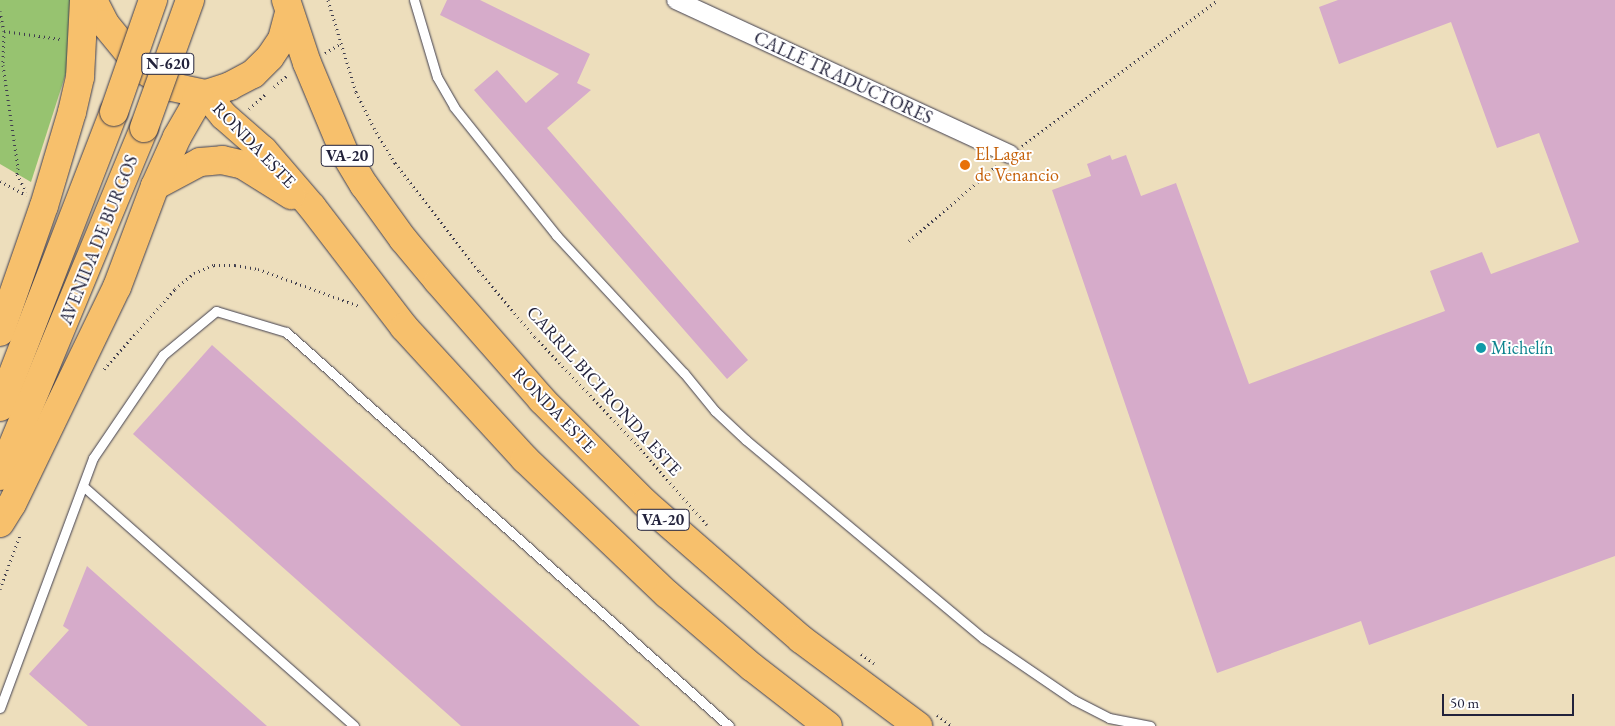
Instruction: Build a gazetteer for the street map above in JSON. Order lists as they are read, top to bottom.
{
  "streets": {
    "highway": [
      "N-620",
      "RONDA ESTE",
      "VA-20",
      "AVENIDA DE BURGOS"
    ],
    "street": ["CALLE TRADUCTORES"],
    "path": ["CARRIL BICI RONDA ESTE"]
  },
  "places": ["El Lagar de Venancio", "Michelín"],
  "scale_bar": "50 m"
}
